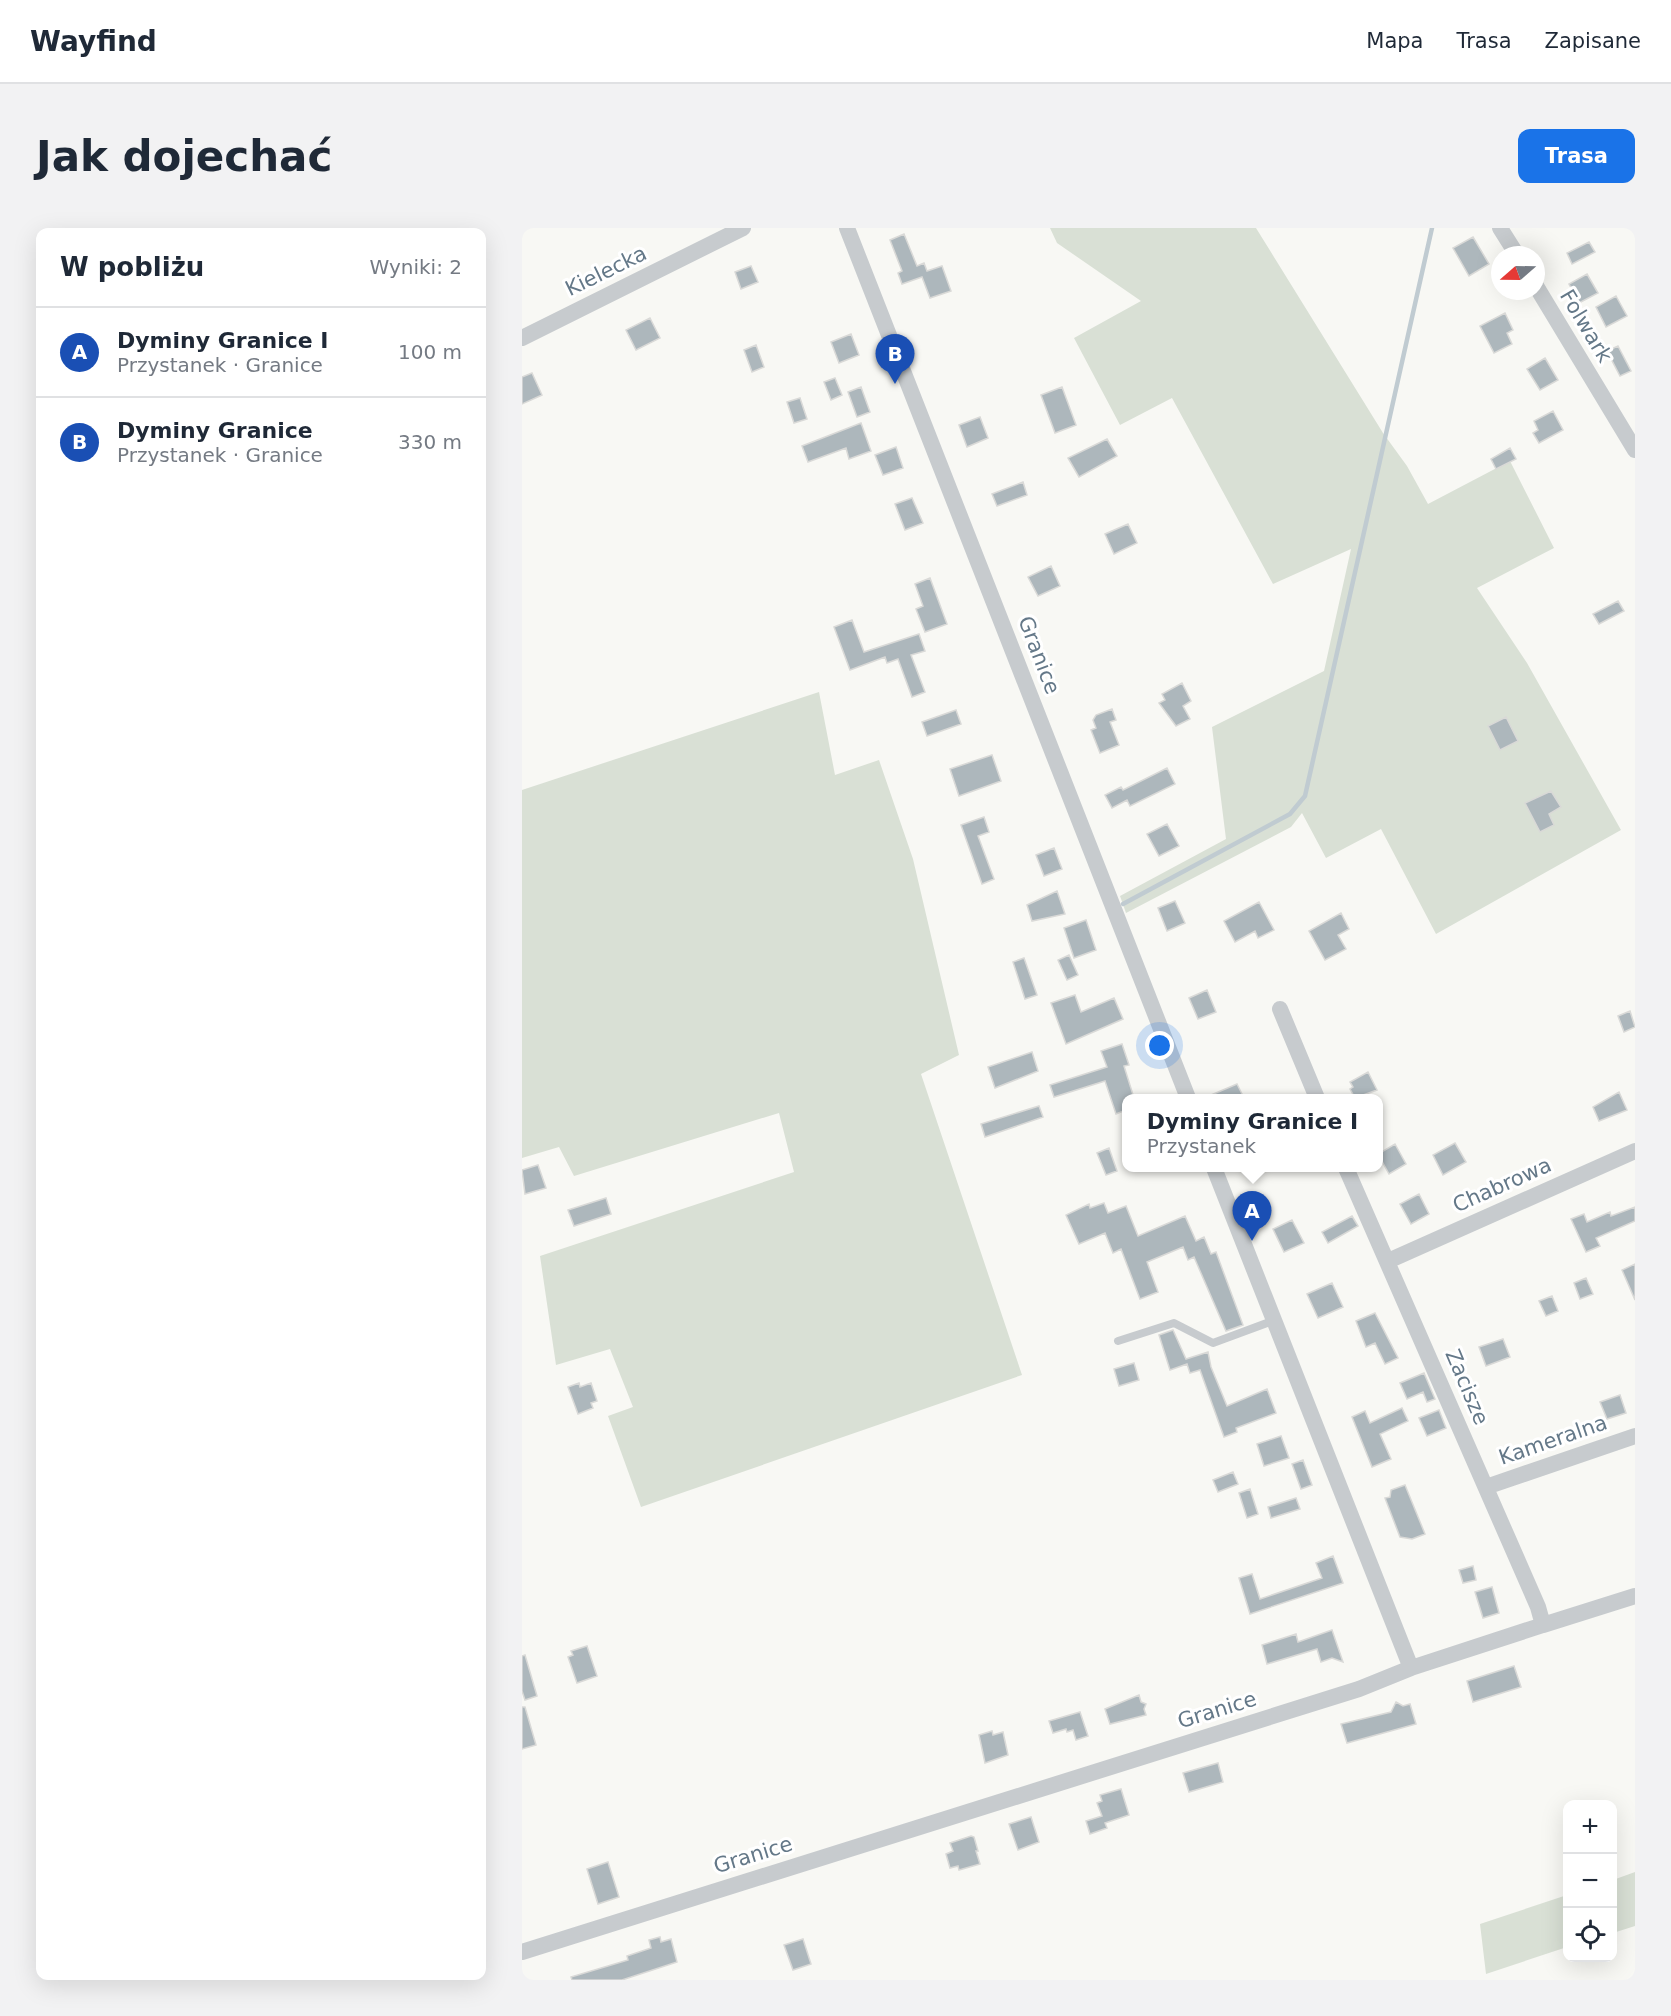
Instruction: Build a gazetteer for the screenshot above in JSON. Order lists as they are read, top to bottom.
{
  "streets": {
    "street": [
      "Kielecka",
      "Folwark",
      "Granice",
      "Chabrowa",
      "Zacisze",
      "Kameralna"
    ]
  },
  "crossings": [
    ["Chabrowa", "Zacisze"],
    ["Zacisze", "Kameralna"]
  ],
  "north": "left",
  "page": {
    "header": "Wayfind",
    "nav": ["Mapa", "Trasa", "Zapisane"],
    "buttons": "Trasa",
    "title": "Jak dojechać",
    "heading": ["W pobliżu", "Wyniki: 2"],
    "list": [
      {
        "mark": "A",
        "name": "Dyminy Granice I",
        "note": "Przystanek · Granice",
        "value": "100 m"
      },
      {
        "mark": "B",
        "name": "Dyminy Granice",
        "note": "Przystanek · Granice",
        "value": "330 m"
      }
    ],
    "pins": ["B", "A"],
    "popup": ["Dyminy Granice I", "Przystanek"],
    "map_buttons": ["+", "−"]
  }
}
